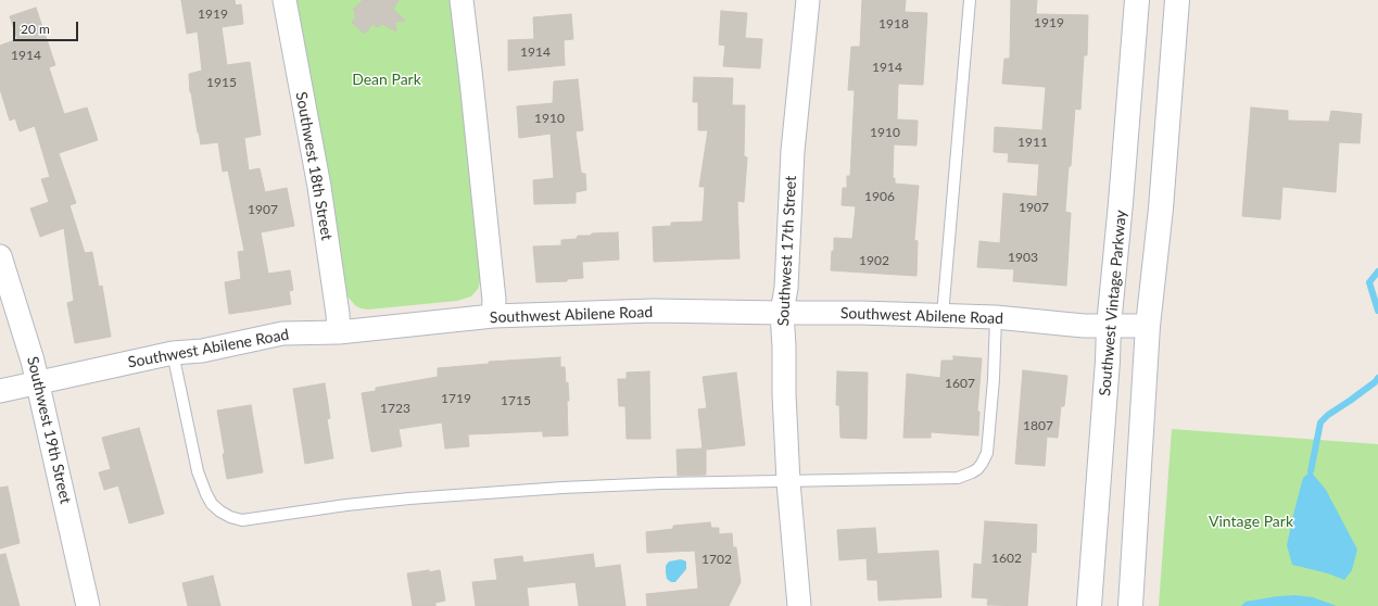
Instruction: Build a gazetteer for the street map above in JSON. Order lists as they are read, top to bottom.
{
  "streets": {
    "street": [
      "Southwest 18th Street",
      "Southwest 17th Street",
      "Southwest Vintage Parkway",
      "Southwest Abilene Road",
      "Southwest 19th Street"
    ]
  },
  "crossings": [
    ["Southwest 18th Street", "Southwest Abilene Road"],
    ["Southwest 17th Street", "Southwest Abilene Road"],
    ["Southwest Vintage Parkway", "Southwest Abilene Road"],
    ["Southwest Abilene Road", "Southwest 19th Street"]
  ],
  "parks": ["Dean Park", "Vintage Park"],
  "house_numbers": [
    "1919",
    "1919",
    "1918",
    "1914",
    "1914",
    "1914",
    "1915",
    "1910",
    "1910",
    "1911",
    "1906",
    "1907",
    "1907",
    "1903",
    "1902",
    "1607",
    "1719",
    "1715",
    "1723",
    "1807",
    "1602",
    "1702"
  ],
  "scale_bar": "20 m"
}
